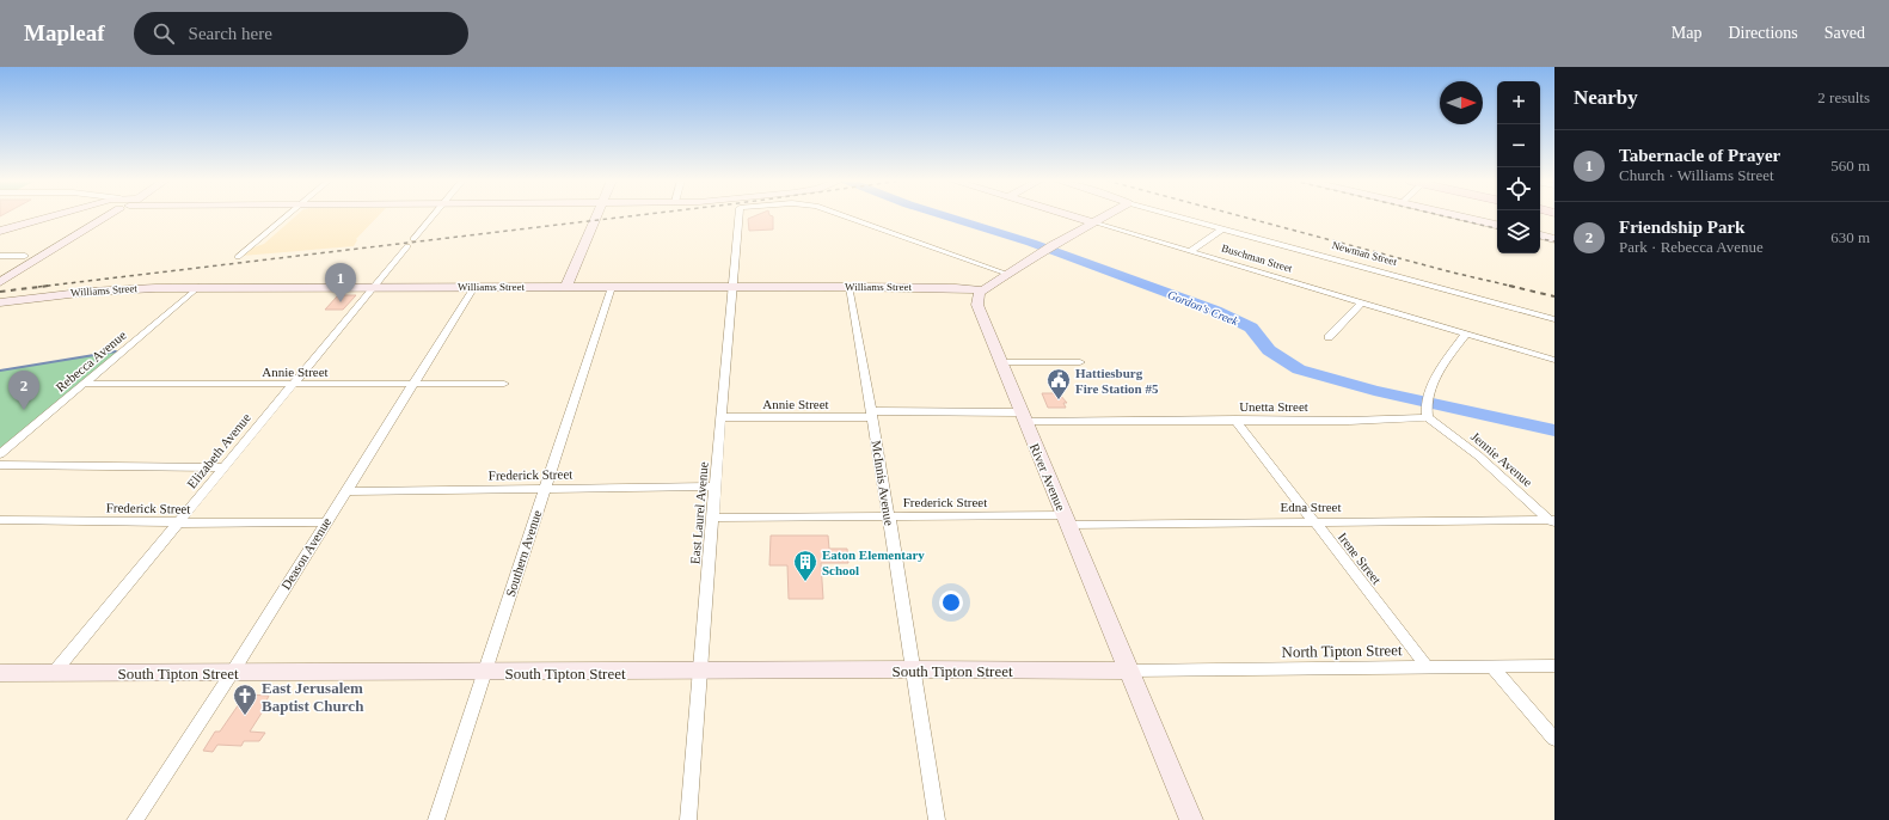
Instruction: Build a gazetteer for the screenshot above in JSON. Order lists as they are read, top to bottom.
{
  "streets": {
    "street": [
      "Newman Street",
      "Buschman Street",
      "Williams Street",
      "Rebecca Avenue",
      "Annie Street",
      "Unetta Street",
      "Elizabeth Avenue",
      "Jennie Avenue",
      "Frederick Street",
      "River Avenue",
      "McInnis Avenue",
      "Edna Street",
      "East Laurel Avenue",
      "Deason Avenue",
      "Southern Avenue",
      "Irene Street",
      "North Tipton Street",
      "South Tipton Street"
    ]
  },
  "crossings": [
    ["Williams Street", "Rebecca Avenue"],
    ["Williams Street", "Elizabeth Avenue"],
    ["Williams Street", "River Avenue"],
    ["Williams Street", "McInnis Avenue"],
    ["Williams Street", "East Laurel Avenue"],
    ["Williams Street", "Deason Avenue"],
    ["Williams Street", "Southern Avenue"],
    ["Rebecca Avenue", "Annie Street"],
    ["Annie Street", "Unetta Street"],
    ["Annie Street", "Elizabeth Avenue"],
    ["Annie Street", "River Avenue"],
    ["Annie Street", "McInnis Avenue"],
    ["Annie Street", "East Laurel Avenue"],
    ["Annie Street", "Deason Avenue"],
    ["Unetta Street", "Jennie Avenue"],
    ["Unetta Street", "River Avenue"],
    ["Unetta Street", "Irene Street"],
    ["Elizabeth Avenue", "Frederick Street"],
    ["Elizabeth Avenue", "South Tipton Street"],
    ["Jennie Avenue", "Edna Street"],
    ["Frederick Street", "River Avenue"],
    ["Frederick Street", "McInnis Avenue"],
    ["Frederick Street", "Edna Street"],
    ["Frederick Street", "East Laurel Avenue"],
    ["Frederick Street", "Deason Avenue"],
    ["Frederick Street", "Southern Avenue"],
    ["River Avenue", "Edna Street"],
    ["River Avenue", "North Tipton Street"],
    ["River Avenue", "South Tipton Street"],
    ["McInnis Avenue", "South Tipton Street"],
    ["Edna Street", "Irene Street"],
    ["East Laurel Avenue", "South Tipton Street"],
    ["Deason Avenue", "South Tipton Street"],
    ["Southern Avenue", "South Tipton Street"],
    ["Irene Street", "North Tipton Street"],
    ["North Tipton Street", "South Tipton Street"]
  ],
  "water": ["Gordon's Creek"],
  "places": {
    "public building": ["Hattiesburg Fire Station #5"],
    "building": ["Eaton Elementary School"],
    "church": ["East Jerusalem Baptist Church"]
  },
  "north": "right",
  "page": {
    "header": "Mapleaf",
    "search": "Search here",
    "nav": ["Map", "Directions", "Saved"],
    "heading": ["Nearby", "2 results"],
    "map_buttons": ["+", "−"],
    "list": [
      {
        "mark": "1",
        "name": "Tabernacle of Prayer",
        "note": "Church · Williams Street",
        "value": "560 m"
      },
      {
        "mark": "2",
        "name": "Friendship Park",
        "note": "Park · Rebecca Avenue",
        "value": "630 m"
      }
    ],
    "pins": ["1", "2"]
  }
}
